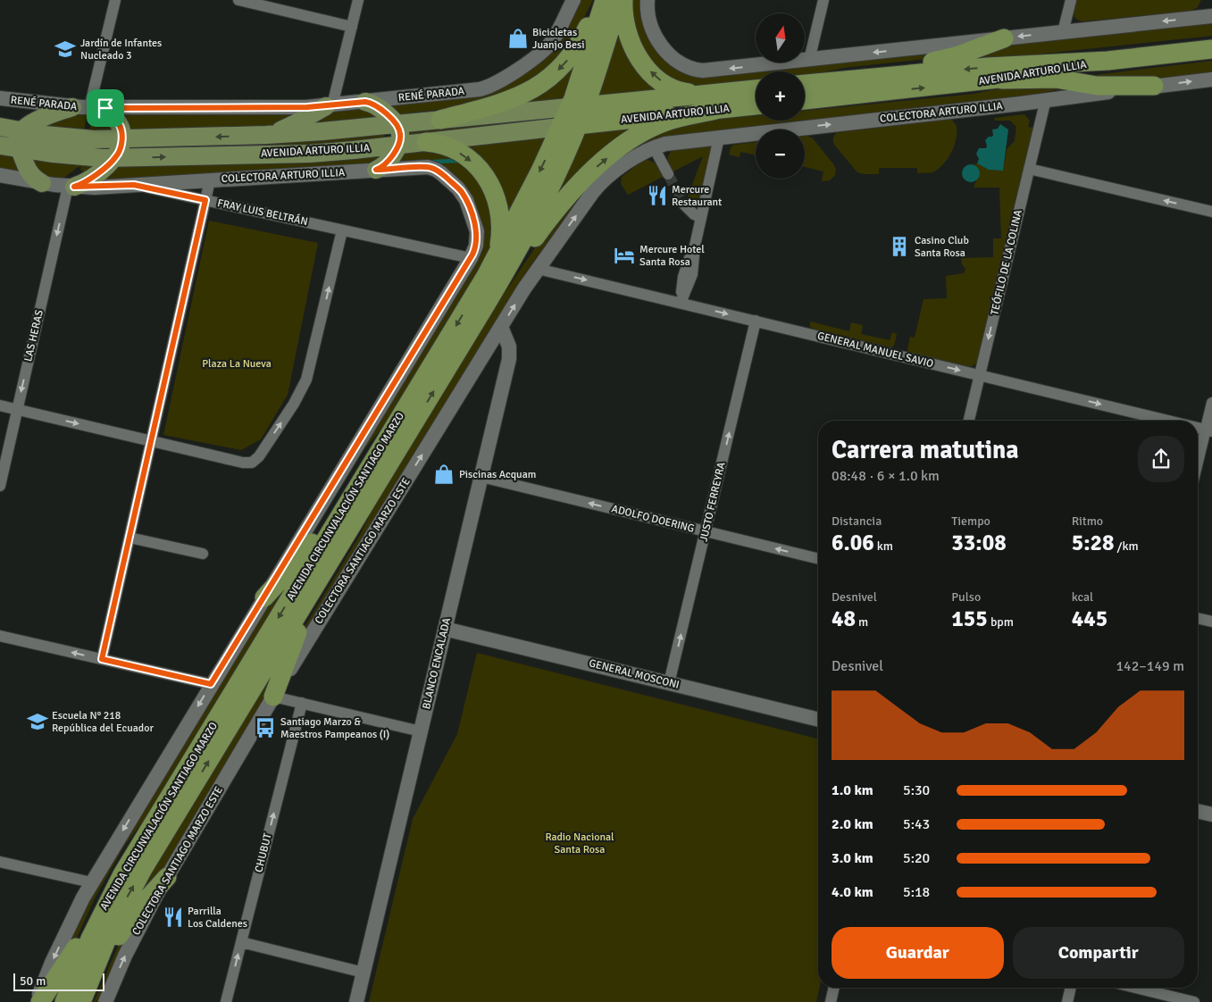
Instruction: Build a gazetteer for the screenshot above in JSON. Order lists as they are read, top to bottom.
{
  "streets": {
    "highway": ["AVENIDA ARTURO ILLIA", "AVENIDA CIRCUNVALACIÓN SANTIAGO MARZO"],
    "street": [
      "RENÉ PARADA",
      "COLECTORA ARTURO ILLIA",
      "FRAY LUIS BELTRÁN",
      "TEÓFILO DE LA COLINA",
      "LAS HERAS",
      "GENERAL MANUEL SAVIO",
      "JUSTO FERREYRA",
      "ADOLFO DOERING",
      "COLECTORA SANTIAGO MARZO ESTE",
      "BLANCO ENCALADA",
      "GENERAL MOSCONI",
      "CHUBUT"
    ]
  },
  "crossings": [
    ["AVENIDA ARTURO ILLIA", "AVENIDA CIRCUNVALACIÓN SANTIAGO MARZO"],
    ["COLECTORA ARTURO ILLIA", "FRAY LUIS BELTRÁN"],
    ["COLECTORA ARTURO ILLIA", "TEÓFILO DE LA COLINA"],
    ["COLECTORA ARTURO ILLIA", "COLECTORA SANTIAGO MARZO ESTE"],
    ["FRAY LUIS BELTRÁN", "LAS HERAS"],
    ["TEÓFILO DE LA COLINA", "GENERAL MANUEL SAVIO"],
    ["GENERAL MANUEL SAVIO", "JUSTO FERREYRA"],
    ["GENERAL MANUEL SAVIO", "COLECTORA SANTIAGO MARZO ESTE"],
    ["JUSTO FERREYRA", "ADOLFO DOERING"],
    ["JUSTO FERREYRA", "GENERAL MOSCONI"],
    ["ADOLFO DOERING", "BLANCO ENCALADA"],
    ["COLECTORA SANTIAGO MARZO ESTE", "BLANCO ENCALADA"],
    ["BLANCO ENCALADA", "GENERAL MOSCONI"]
  ],
  "one_way": [
    "TEÓFILO DE LA COLINA",
    "LAS HERAS",
    "GENERAL MANUEL SAVIO",
    "JUSTO FERREYRA",
    "ADOLFO DOERING",
    "CHUBUT"
  ],
  "parks": ["Plaza La Nueva", "Radio Nacional Santa Rosa"],
  "places": {
    "shop": ["Bicicletas Juanjo Besi", "Piscinas Acquam"],
    "school or university": ["Jardín de Infantes Nucleado 3", "Escuela N° 218 República del Ecuador"],
    "restaurant": ["Mercure Restaurant", "Parrilla Los Caldenes"],
    "building": ["Casino Club Santa Rosa"],
    "hotel": ["Mercure Hotel Santa Rosa"],
    "bus stop": ["Santiago Marzo & Maestros Pampeanos (I)"]
  },
  "scale_bar": "50 m",
  "north": "top",
  "page": {
    "map_buttons": ["+", "−"],
    "heading": ["Carrera matutina", "08:48 · 6 × 1.0 km"],
    "stats": [
      ["Distancia", "6.06 km"],
      ["Tiempo", "33:08"],
      ["Ritmo", "5:28 /km"],
      ["Desnivel", "48 m"],
      ["Pulso", "155 bpm"],
      ["kcal", "445"]
    ],
    "chart": ["Desnivel", "142–149 m"],
    "list": [
      {
        "name": "1.0 km",
        "note": "5:30"
      },
      {
        "name": "2.0 km",
        "note": "5:43"
      },
      {
        "name": "3.0 km",
        "note": "5:20"
      },
      {
        "name": "4.0 km",
        "note": "5:18"
      }
    ],
    "buttons": ["Guardar", "Compartir"],
    "scale": "50 m"
  }
}
